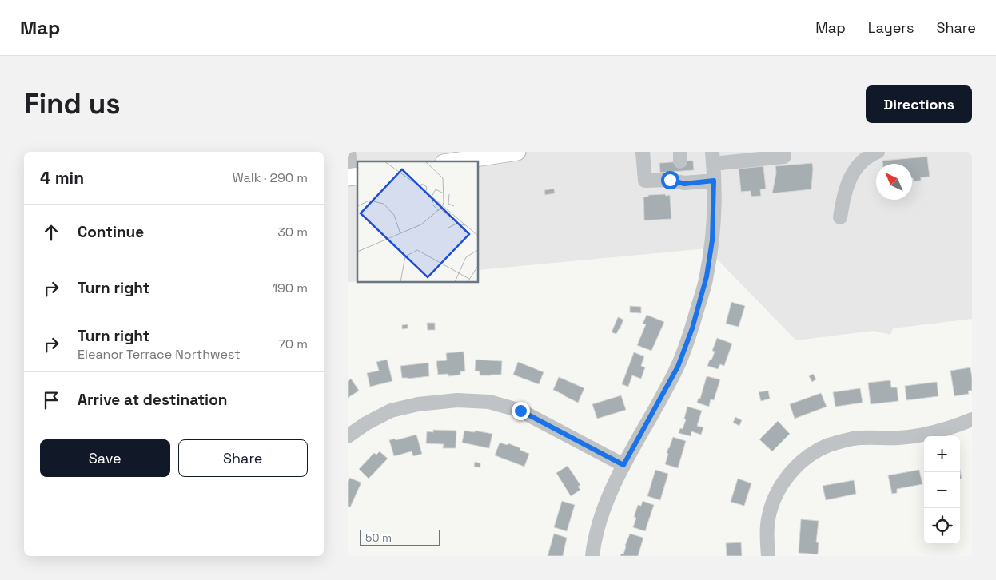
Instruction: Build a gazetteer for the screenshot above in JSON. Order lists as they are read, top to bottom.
{
  "scale_bar": "50 m",
  "north": "top left",
  "page": {
    "header": "Map",
    "nav": ["Map", "Layers", "Share"],
    "buttons": [
      "Directions",
      ["Save", "Share"]
    ],
    "title": "Find us",
    "heading": ["4 min", "Walk · 290 m"],
    "list": [
      ["Continue", "30 m"],
      ["Turn right", "190 m"],
      ["Turn right", "Eleanor Terrace Northwest", "70 m"],
      "Arrive at destination"
    ],
    "map_buttons": ["+", "−"],
    "scale": "50 m"
  }
}
